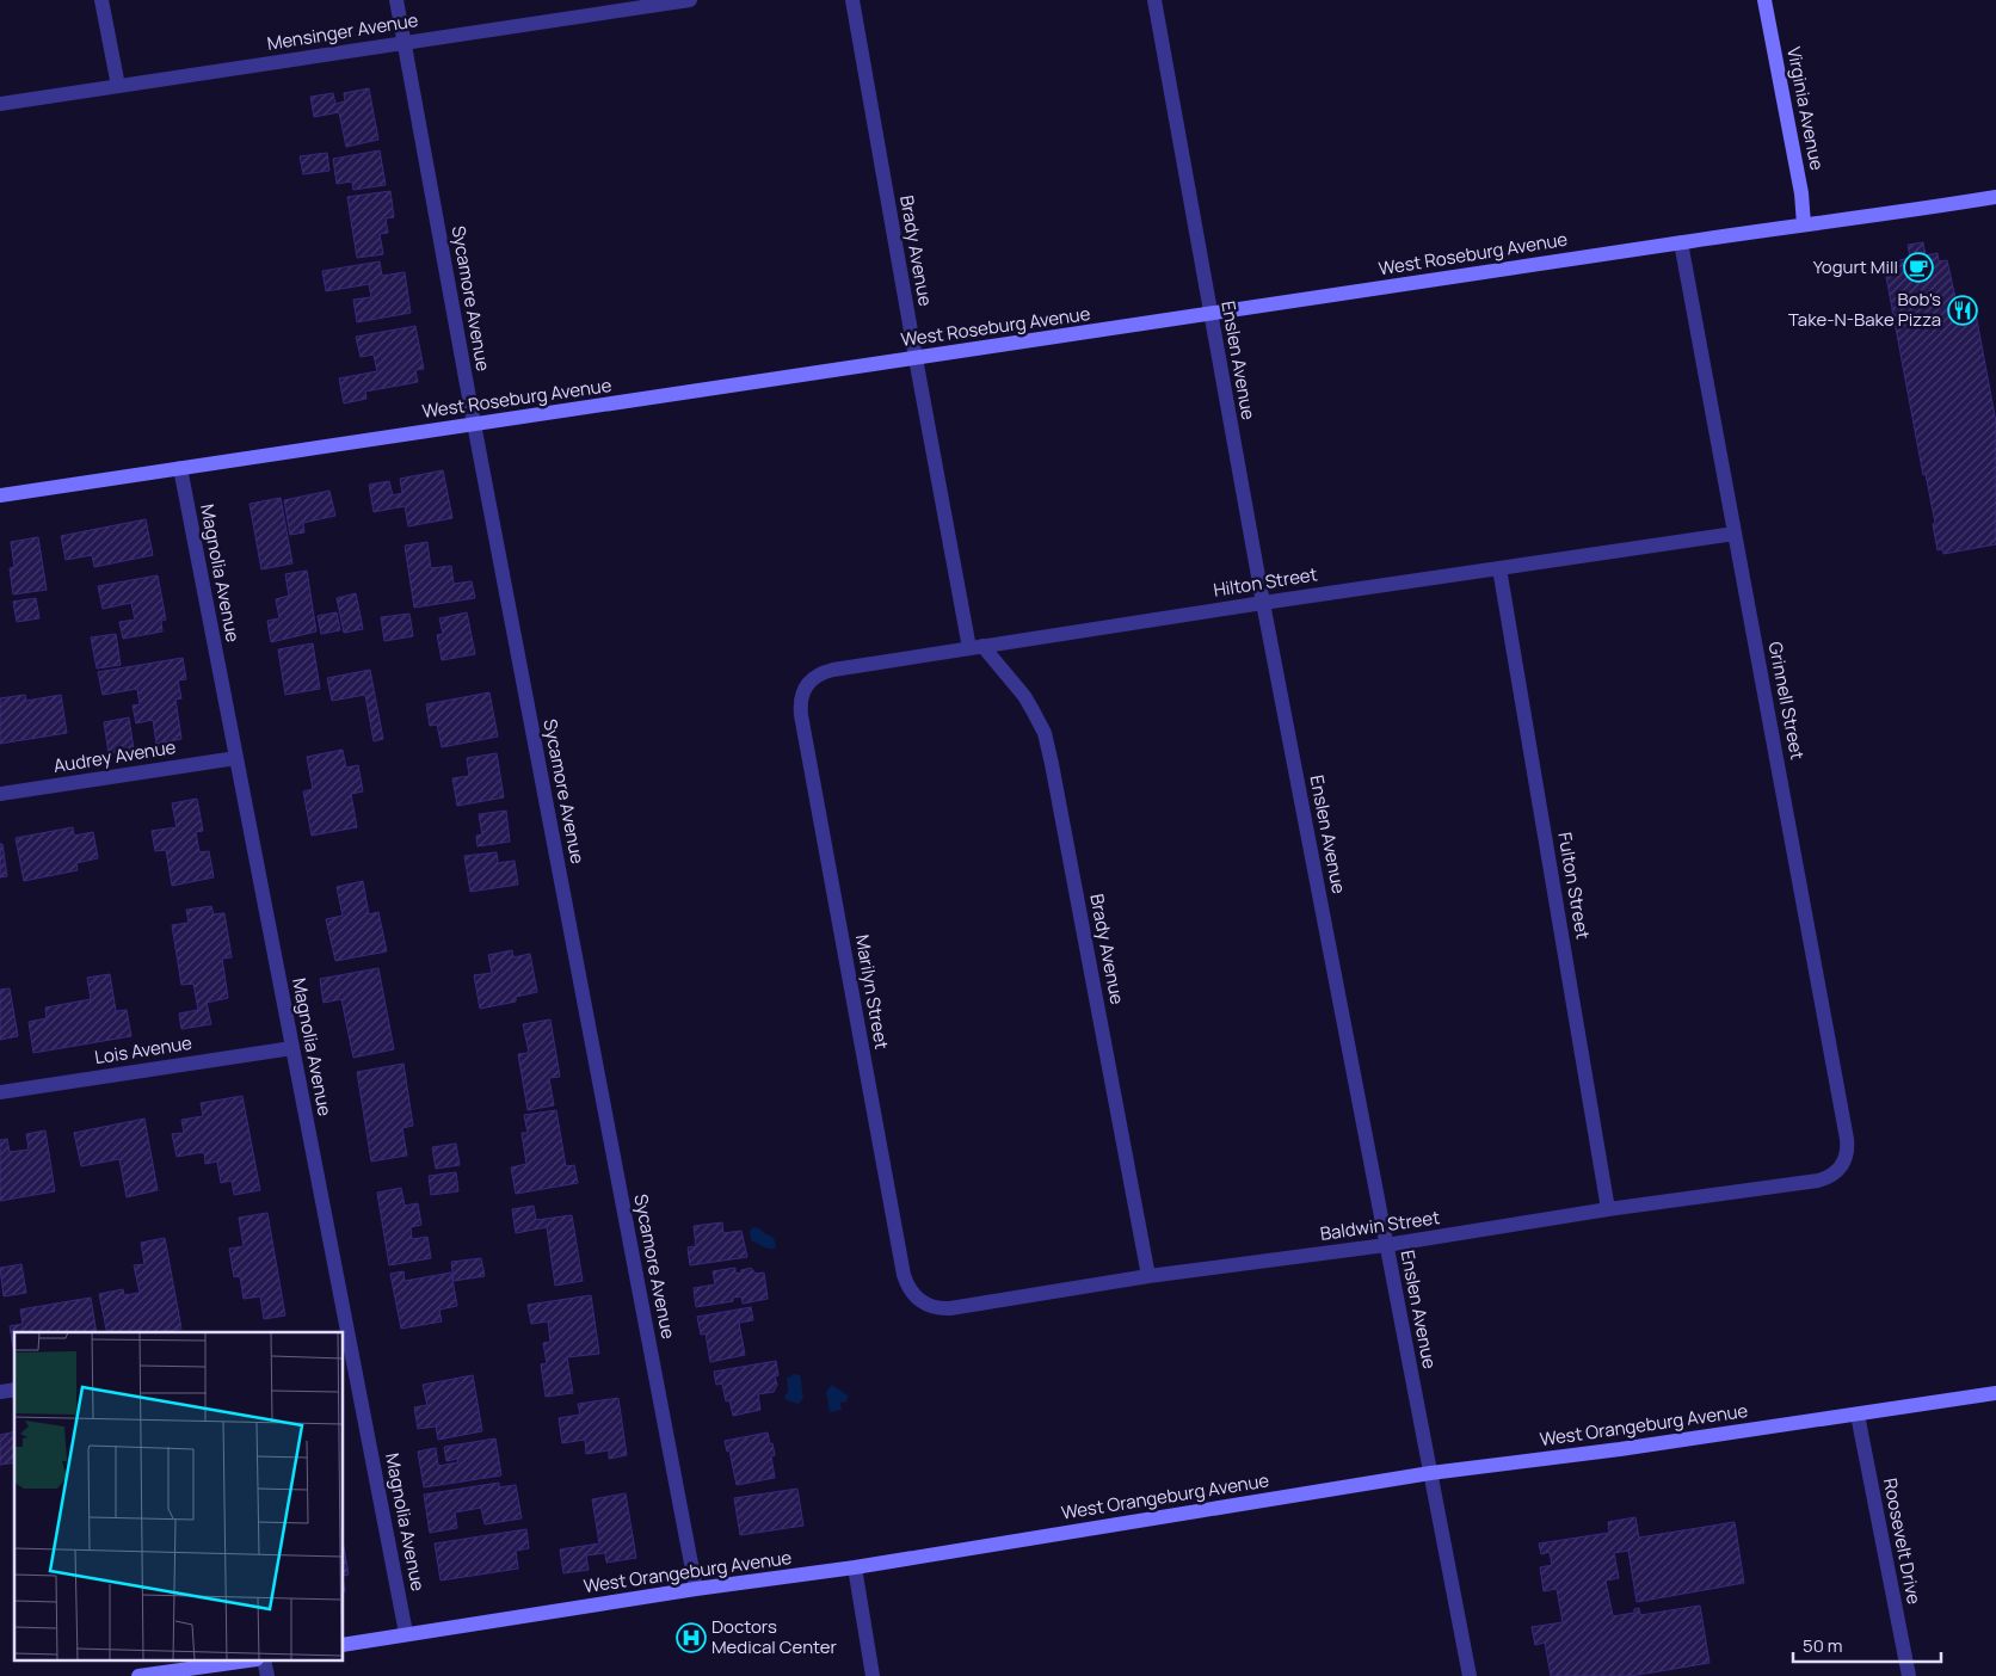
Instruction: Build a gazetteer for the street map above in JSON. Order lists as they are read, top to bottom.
{
  "streets": {
    "street": [
      "Mensinger Avenue",
      "Virginia Avenue",
      "Brady Avenue",
      "West Roseburg Avenue",
      "Sycamore Avenue",
      "Enslen Avenue",
      "Magnolia Avenue",
      "Hilton Street",
      "Grinnell Street",
      "Audrey Avenue",
      "Fulton Street",
      "Marilyn Street",
      "Lois Avenue",
      "Baldwin Street",
      "West Orangeburg Avenue",
      "Roosevelt Drive"
    ]
  },
  "crossings": [
    ["Mensinger Avenue", "Sycamore Avenue"],
    ["Virginia Avenue", "West Roseburg Avenue"],
    ["Brady Avenue", "West Roseburg Avenue"],
    ["Brady Avenue", "Hilton Street"],
    ["Brady Avenue", "Baldwin Street"],
    ["West Roseburg Avenue", "Sycamore Avenue"],
    ["West Roseburg Avenue", "Enslen Avenue"],
    ["West Roseburg Avenue", "Magnolia Avenue"],
    ["West Roseburg Avenue", "Grinnell Street"],
    ["Sycamore Avenue", "West Orangeburg Avenue"],
    ["Enslen Avenue", "Hilton Street"],
    ["Enslen Avenue", "Baldwin Street"],
    ["Enslen Avenue", "West Orangeburg Avenue"],
    ["Magnolia Avenue", "Audrey Avenue"],
    ["Magnolia Avenue", "Lois Avenue"],
    ["Magnolia Avenue", "West Orangeburg Avenue"],
    ["Hilton Street", "Grinnell Street"],
    ["Hilton Street", "Fulton Street"],
    ["Hilton Street", "Marilyn Street"],
    ["Grinnell Street", "Baldwin Street"],
    ["Fulton Street", "Baldwin Street"],
    ["Marilyn Street", "Baldwin Street"],
    ["West Orangeburg Avenue", "Roosevelt Drive"]
  ],
  "places": {
    "cafe": ["Yogurt Mill"],
    "restaurant": ["Bob's Take-N-Bake Pizza"],
    "hospital": ["Doctors Medical Center"]
  },
  "scale_bar": "50 m"
}
